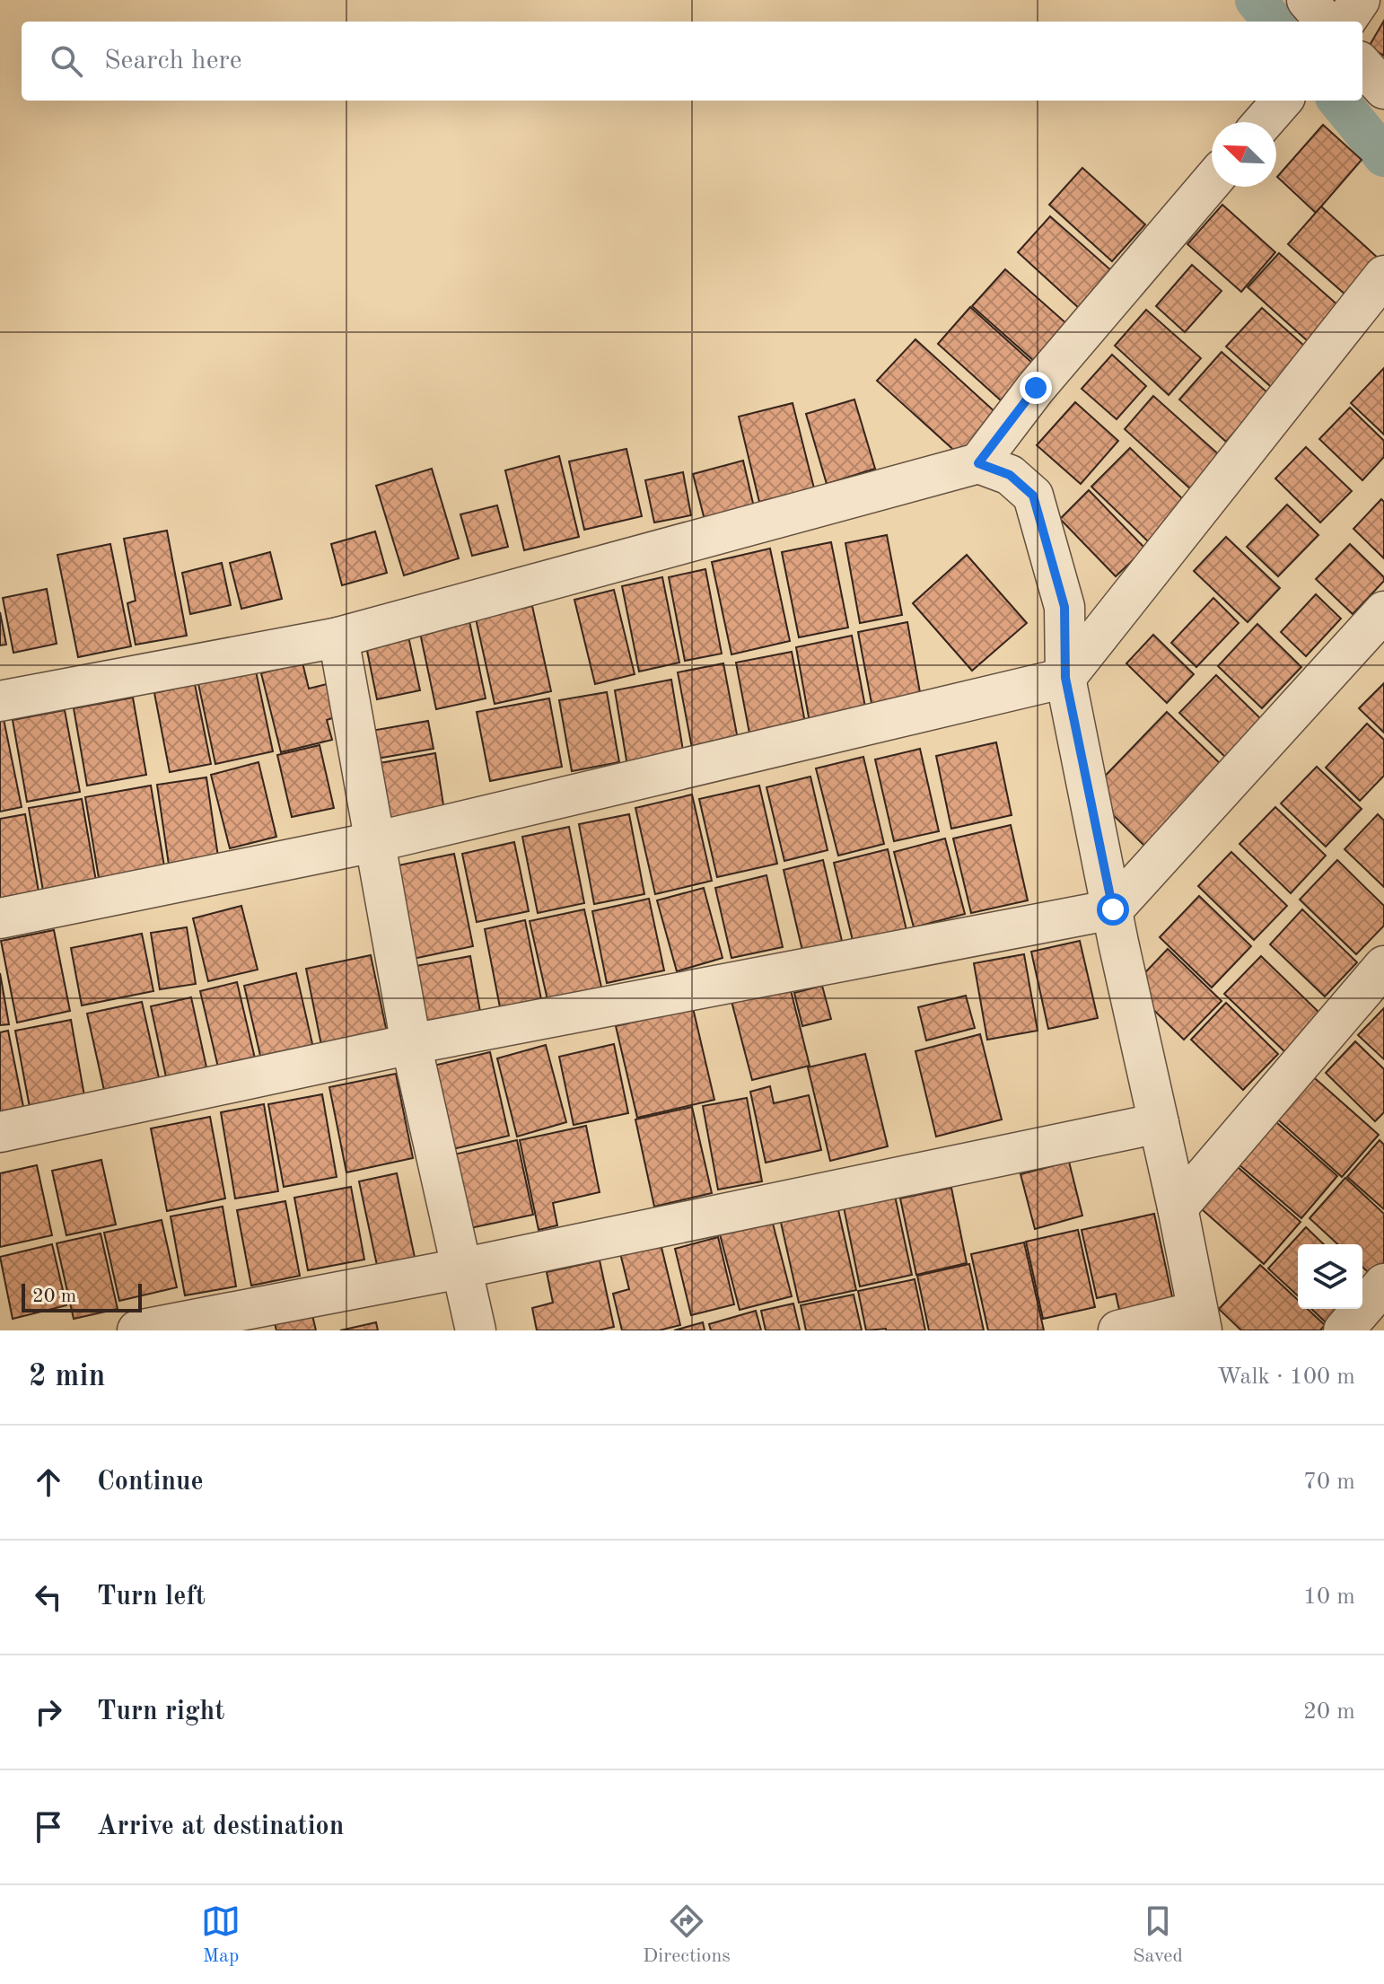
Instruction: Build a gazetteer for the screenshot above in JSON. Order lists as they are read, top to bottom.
{
  "scale_bar": "20 m",
  "north": "top left",
  "page": {
    "search": "Search here",
    "scale": "20 m",
    "heading": ["2 min", "Walk · 100 m"],
    "list": [
      ["Continue", "70 m"],
      ["Turn left", "10 m"],
      ["Turn right", "20 m"],
      "Arrive at destination"
    ],
    "nav": ["Map", "Directions", "Saved"]
  }
}
